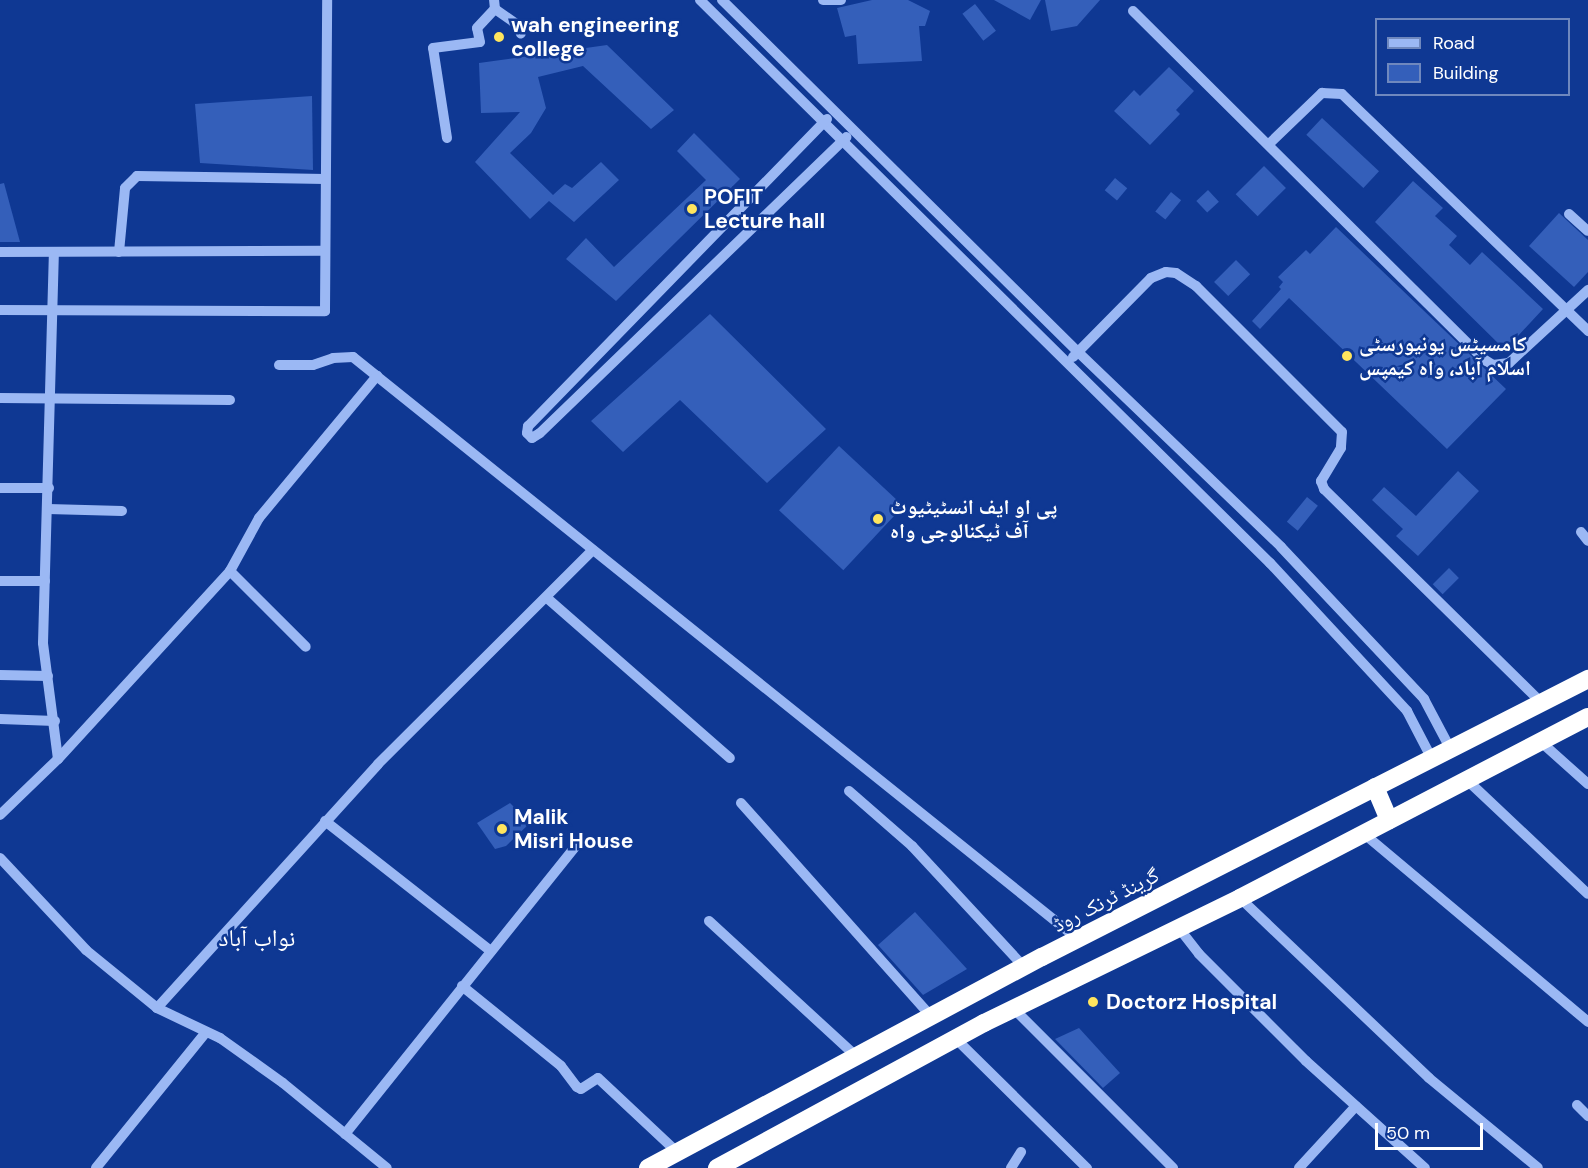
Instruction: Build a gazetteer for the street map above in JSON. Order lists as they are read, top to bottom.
{
  "streets": {
    "highway": ["گرینڈ ٹرنک روڈ"]
  },
  "districts": ["نواب آباد"],
  "places": [
    "wah engineering college",
    "POFIT Lecture hall",
    "کامسیٹس یونیورسٹی اسلام آباد، واہ کیمپس",
    "پی او ایف انسٹیٹیوٹ آف ٹیکنالوجی واہ",
    "Malik Misri House",
    "Doctorz Hospital"
  ],
  "legend": ["Road", "Building"],
  "scale_bar": "50 m"
}
